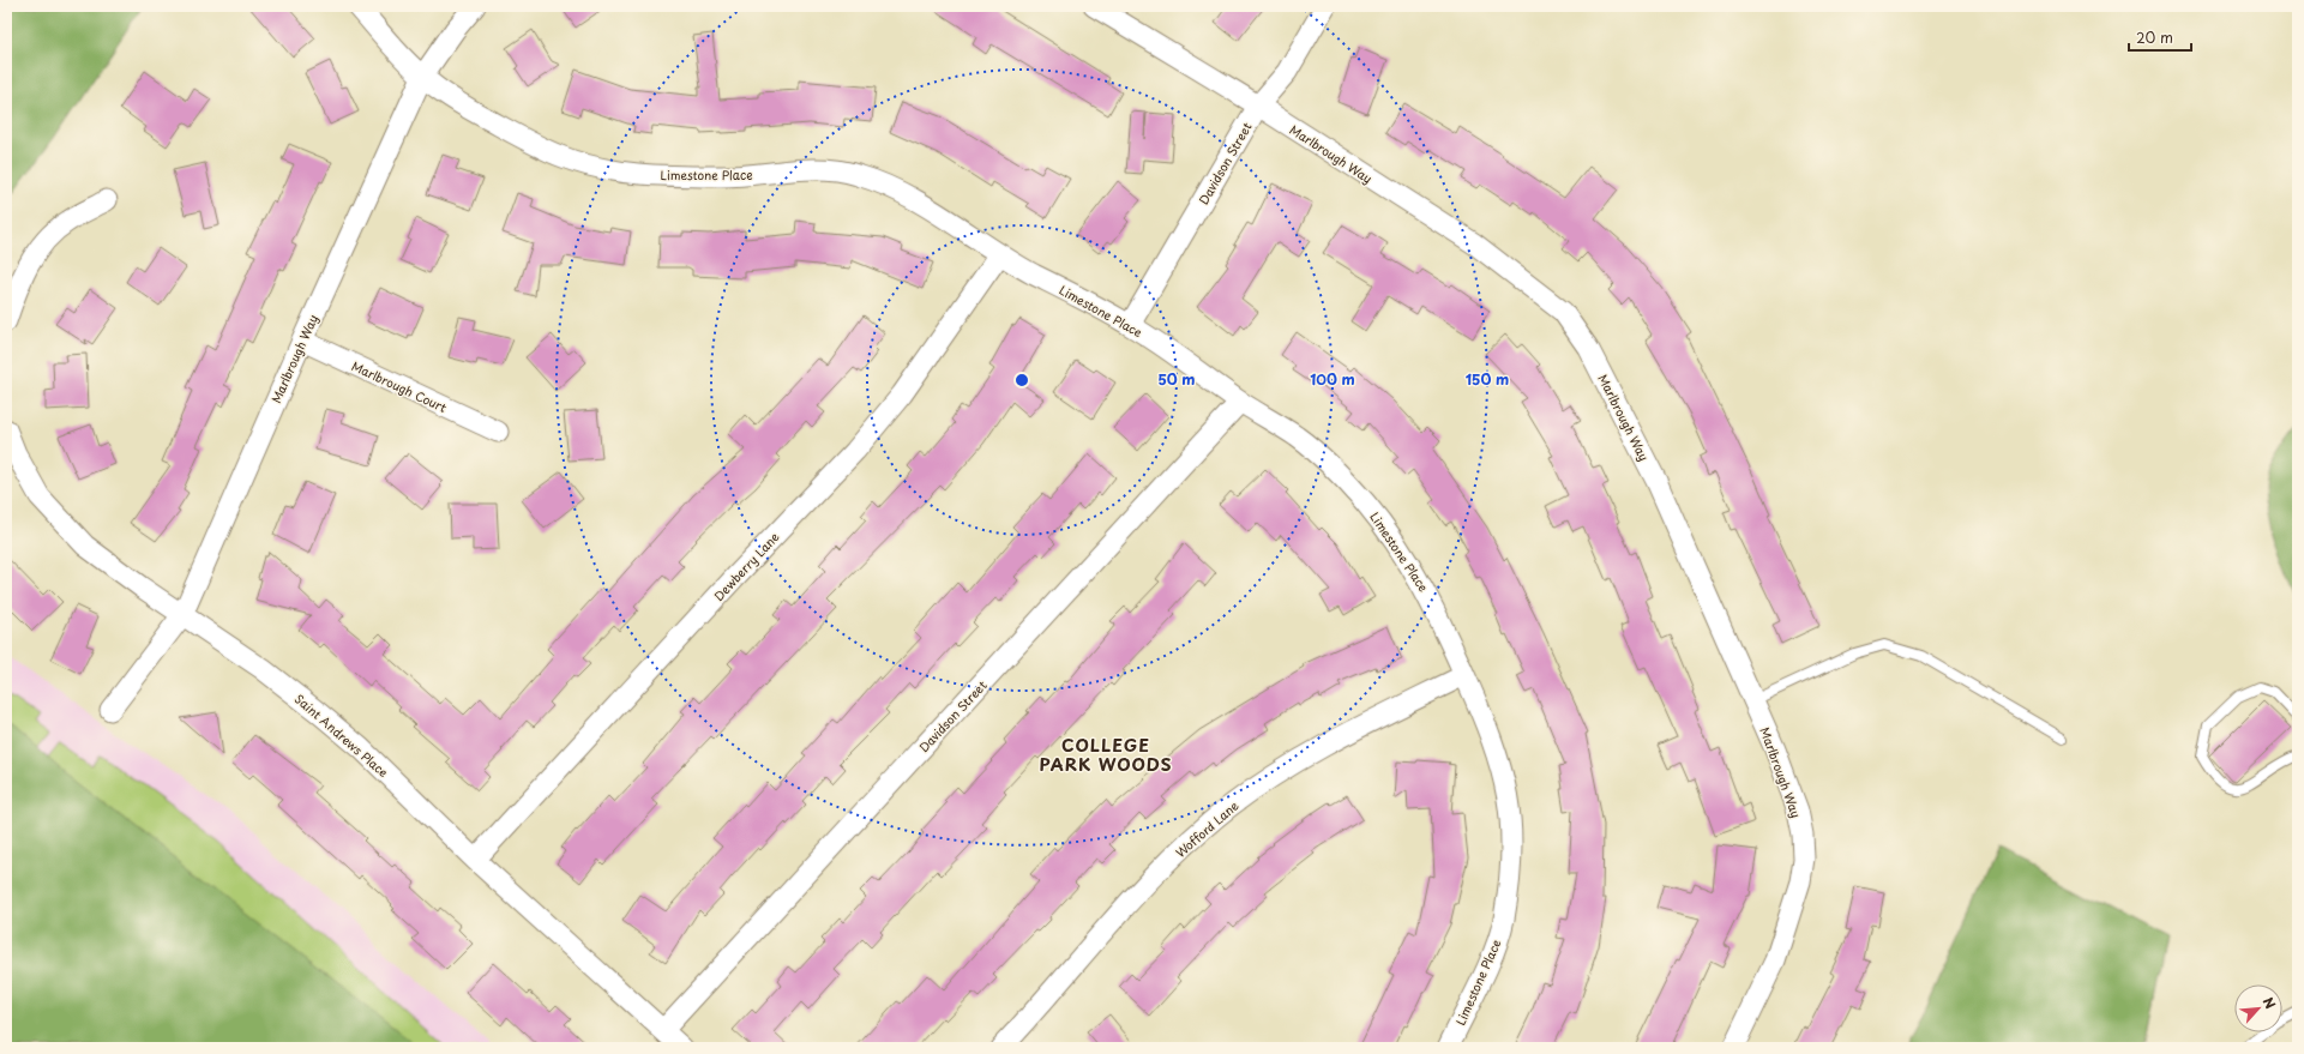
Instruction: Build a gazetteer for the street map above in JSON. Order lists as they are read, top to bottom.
{
  "streets": {
    "street": [
      "Marlbrough Way",
      "Davidson Street",
      "Limestone Place",
      "Marlbrough Court",
      "Dewberry Lane",
      "Saint Andrews Place",
      "Wofford Lane"
    ]
  },
  "crossings": [
    ["Marlbrough Way", "Davidson Street"],
    ["Marlbrough Way", "Limestone Place"],
    ["Marlbrough Way", "Marlbrough Court"],
    ["Marlbrough Way", "Saint Andrews Place"],
    ["Davidson Street", "Limestone Place"],
    ["Davidson Street", "Saint Andrews Place"],
    ["Limestone Place", "Dewberry Lane"],
    ["Limestone Place", "Wofford Lane"],
    ["Dewberry Lane", "Saint Andrews Place"]
  ],
  "districts": ["COLLEGE PARK WOODS"],
  "scale_bar": "20 m",
  "north": "top right",
  "rings": ["50 m", "100 m", "150 m"]
}
